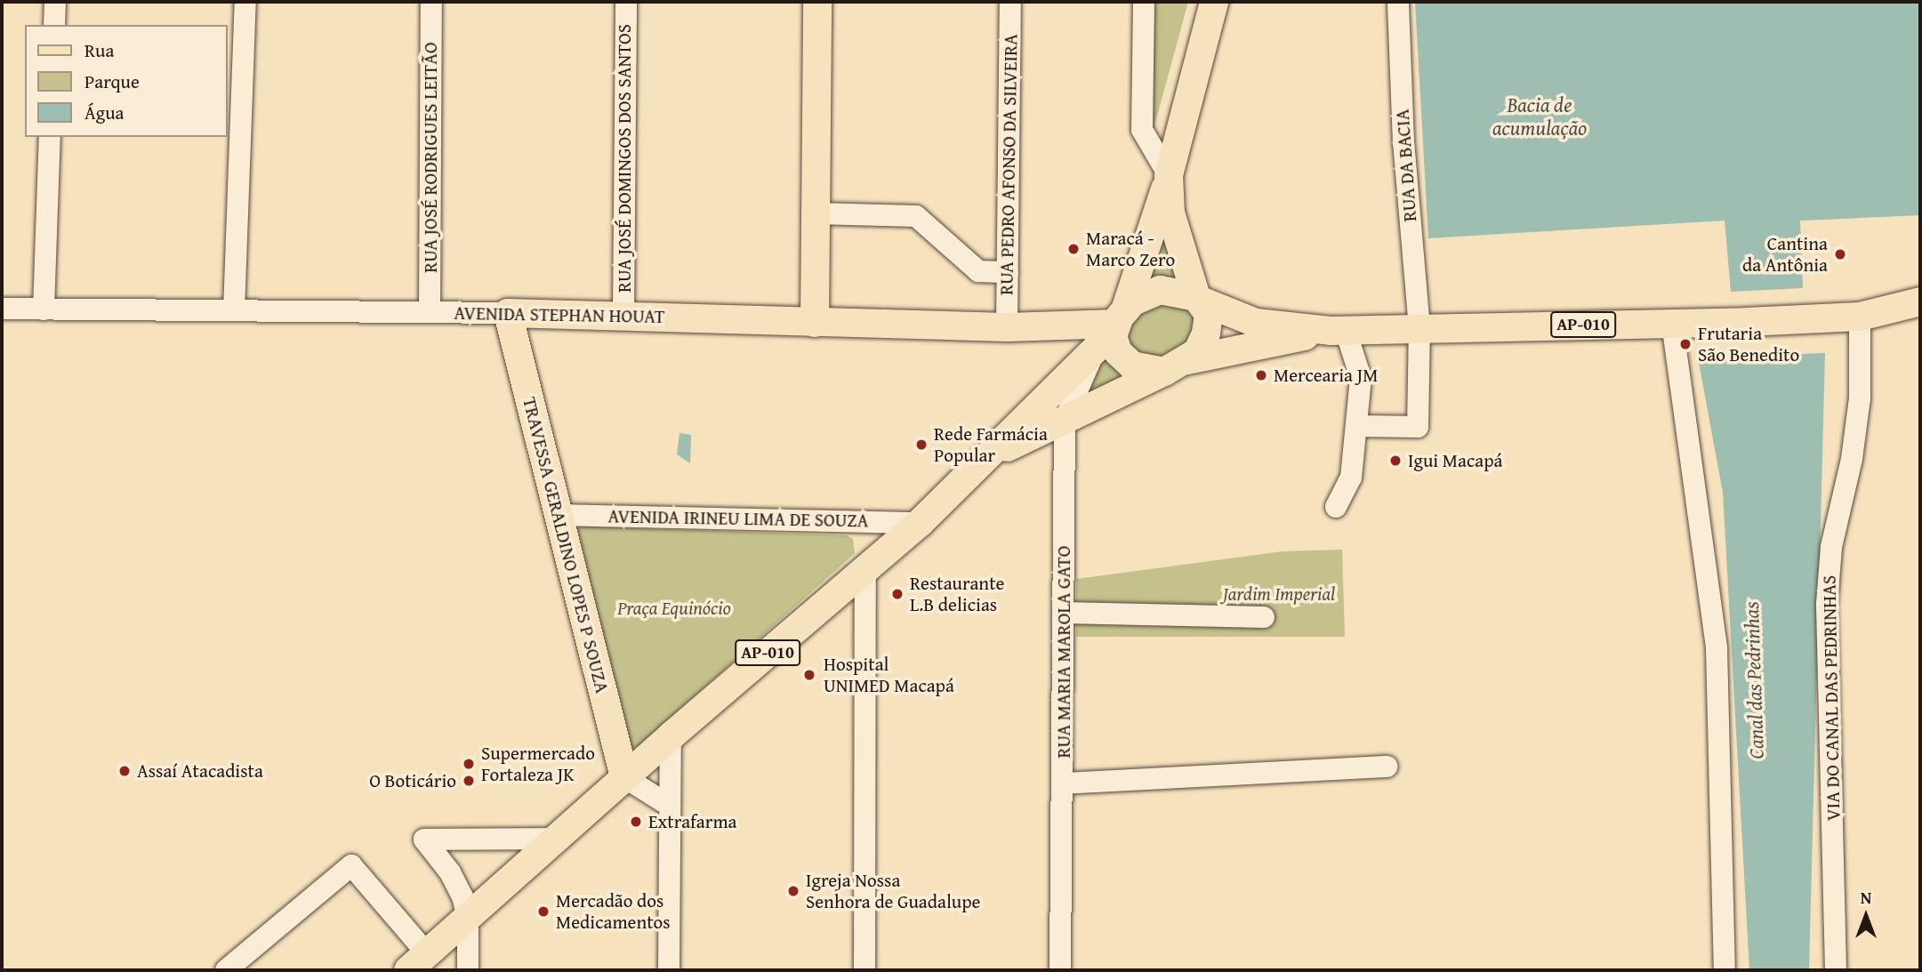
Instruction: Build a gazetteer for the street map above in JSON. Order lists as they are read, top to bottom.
{
  "streets": {
    "main road": ["AVENIDA STEPHAN HOUAT", "AP-010", "TRAVESSA GERALDINO LOPES P SOUZA"],
    "street": [
      "RUA JOSÉ RODRIGUES LEITÃO",
      "RUA JOSÉ DOMINGOS DOS SANTOS",
      "RUA PEDRO AFONSO DA SILVEIRA",
      "RUA DA BACIA",
      "AVENIDA IRINEU LIMA DE SOUZA",
      "RUA MARIA MAROLA GATO",
      "VIA DO CANAL DAS PEDRINHAS"
    ]
  },
  "crossings": [
    ["RUA JOSÉ RODRIGUES LEITÃO", "AVENIDA STEPHAN HOUAT"],
    ["RUA JOSÉ DOMINGOS DOS SANTOS", "AVENIDA STEPHAN HOUAT"],
    ["RUA PEDRO AFONSO DA SILVEIRA", "AVENIDA STEPHAN HOUAT"],
    ["RUA DA BACIA", "AP-010"],
    ["AVENIDA STEPHAN HOUAT", "AP-010"],
    ["AVENIDA STEPHAN HOUAT", "TRAVESSA GERALDINO LOPES P SOUZA"],
    ["AVENIDA STEPHAN HOUAT", "RUA MARIA MAROLA GATO"],
    ["AP-010", "AVENIDA IRINEU LIMA DE SOUZA"],
    ["AP-010", "TRAVESSA GERALDINO LOPES P SOUZA"],
    ["AP-010", "RUA MARIA MAROLA GATO"],
    ["AP-010", "VIA DO CANAL DAS PEDRINHAS"],
    ["AVENIDA IRINEU LIMA DE SOUZA", "TRAVESSA GERALDINO LOPES P SOUZA"]
  ],
  "water": ["Bacia de acumulação", "Canal das Pedrinhas"],
  "parks": ["Jardim Imperial", "Praça Equinócio"],
  "places": [
    "Maracá - Marco Zero",
    "Cantina da Antônia",
    "Frutaria São Benedito",
    "Mercearia JM",
    "Rede Farmácia Popular",
    "Igui Macapá",
    "Restaurante L.B delicias",
    "Hospital UNIMED Macapá",
    "Supermercado Fortaleza JK",
    "Assaí Atacadista",
    "O Boticário",
    "Extrafarma",
    "Igreja Nossa Senhora de Guadalupe",
    "Mercadão dos Medicamentos"
  ],
  "legend": ["Rua", "Parque", "Água"],
  "north": "top"
}
